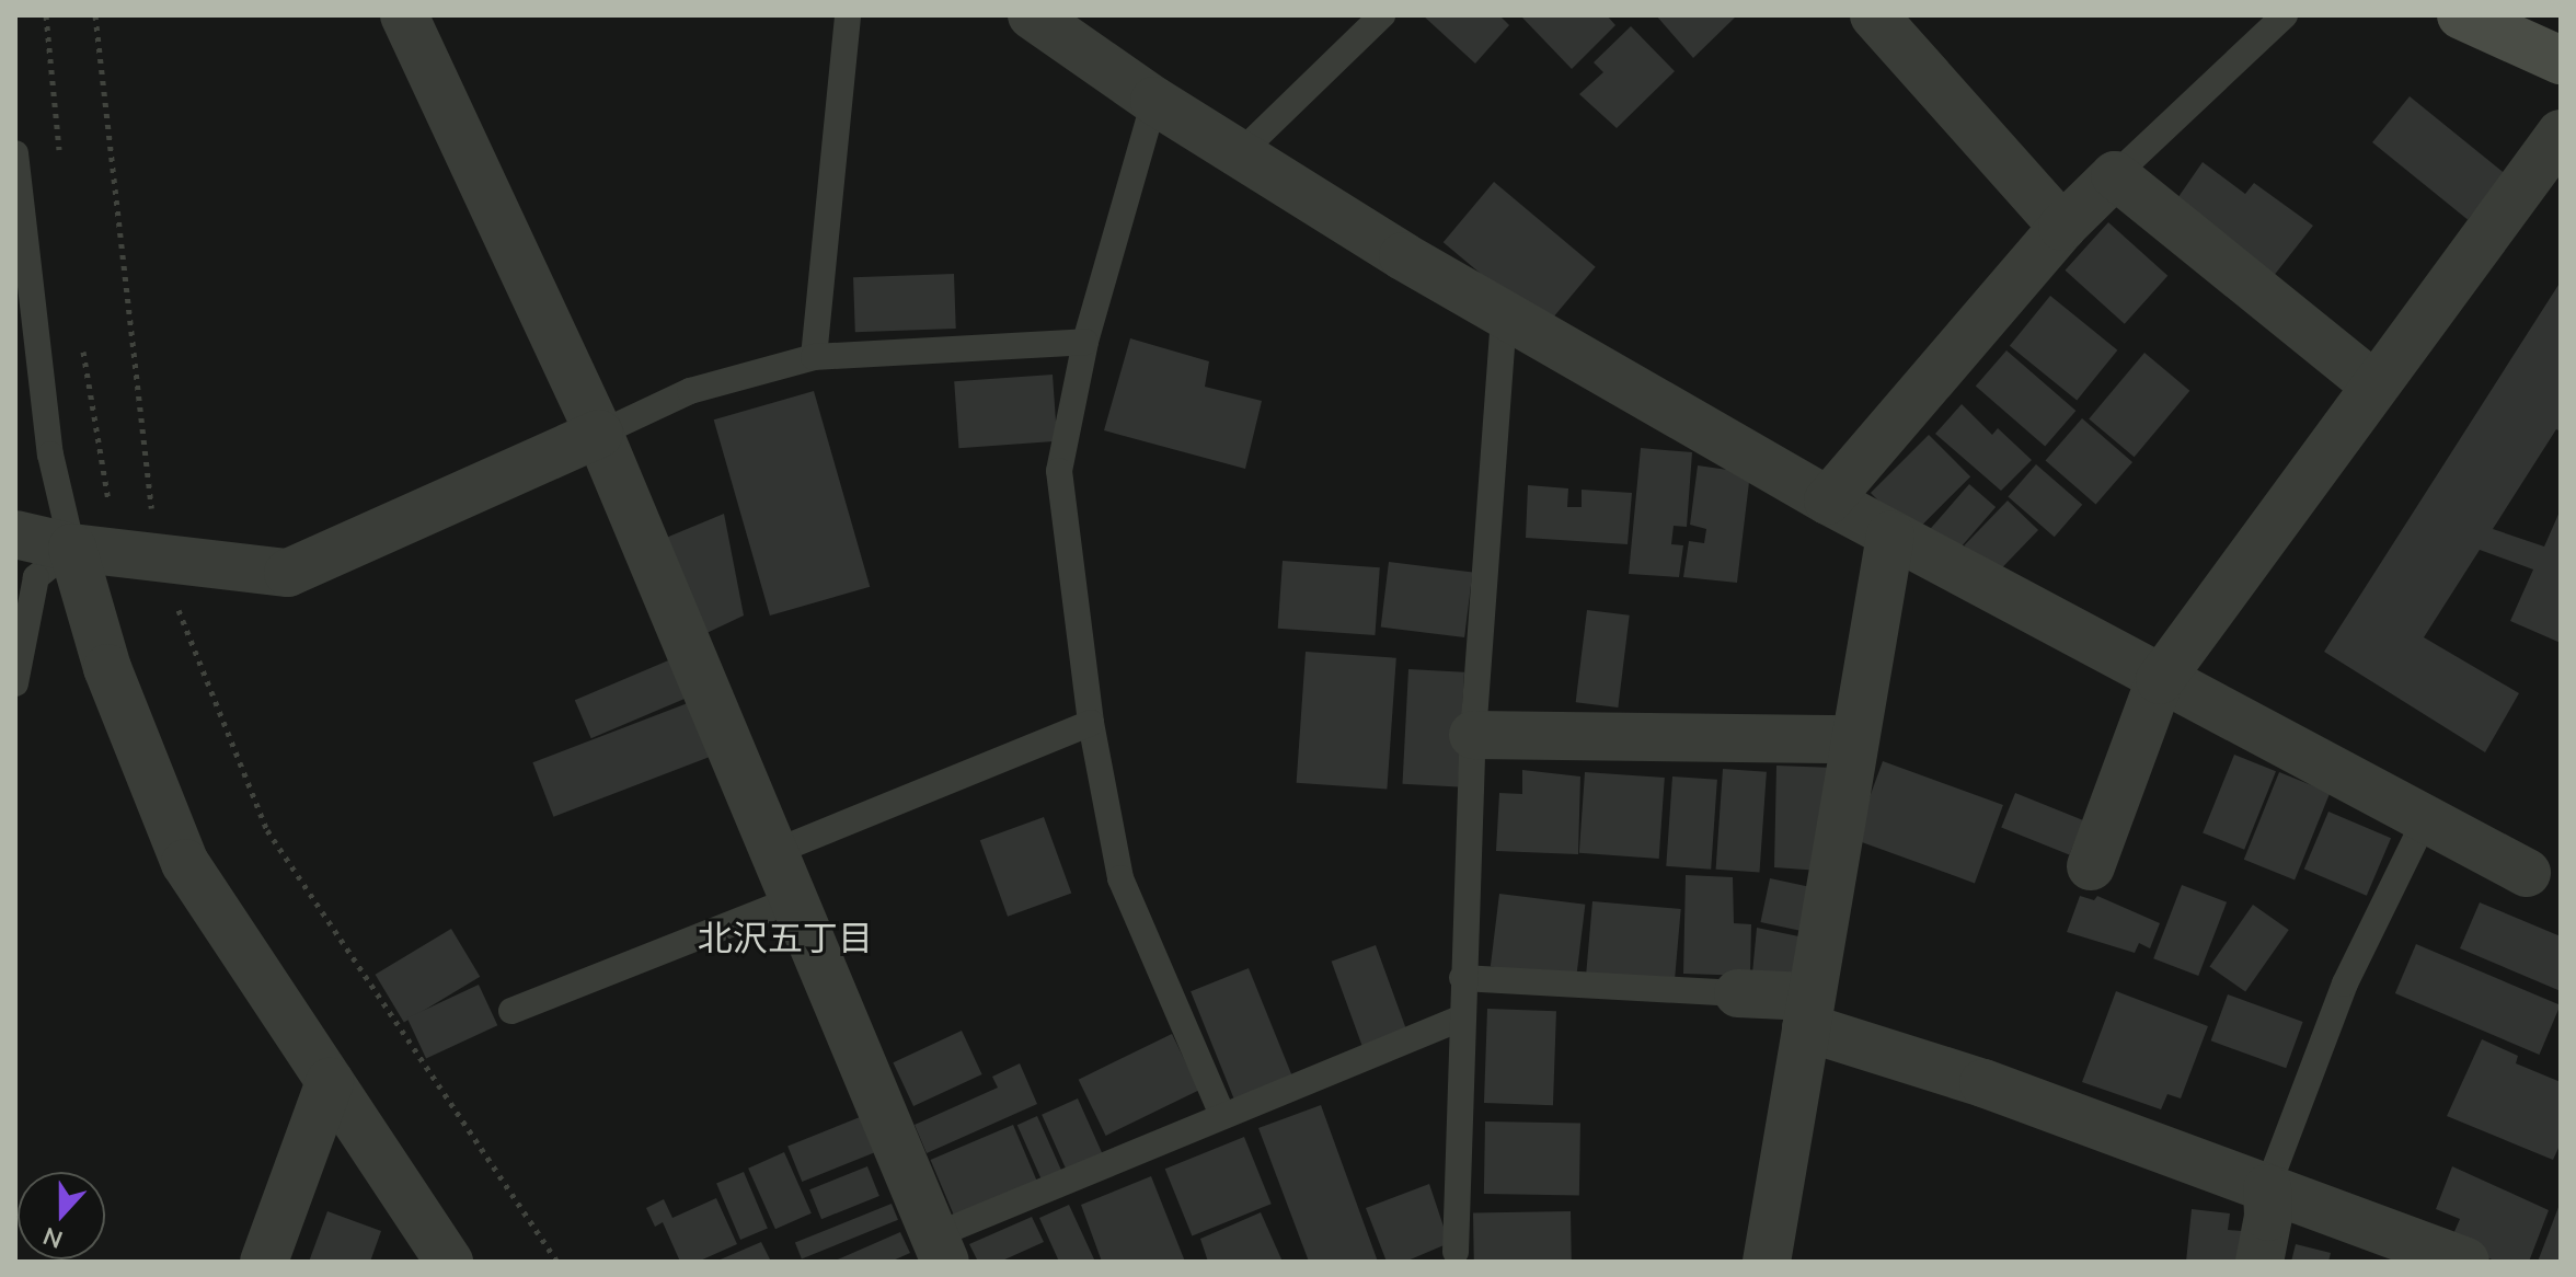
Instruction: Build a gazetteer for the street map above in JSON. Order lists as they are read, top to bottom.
{
  "districts": ["北沢五丁目"],
  "north": "bottom"
}
